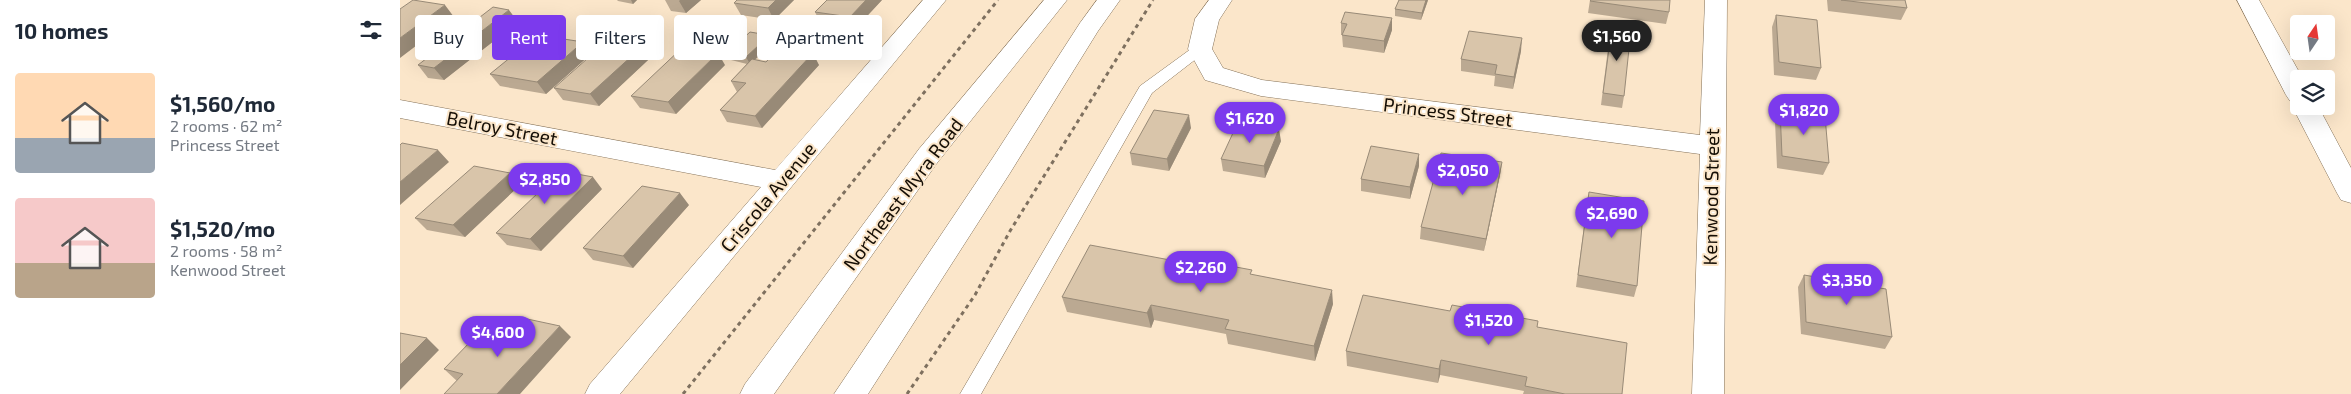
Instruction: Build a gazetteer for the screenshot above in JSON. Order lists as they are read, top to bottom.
{
  "streets": {
    "main road": [
      "Princess Street",
      "Belroy Street",
      "Northeast Myra Road",
      "Criscola Avenue",
      "Kenwood Street"
    ]
  },
  "crossings": [
    ["Princess Street", "Kenwood Street"],
    ["Belroy Street", "Criscola Avenue"]
  ],
  "north": "top",
  "page": {
    "heading": "10 homes",
    "chip": [
      "Buy",
      "Rent",
      "Filters",
      "New",
      "Apartment"
    ],
    "price": [
      "$1,560",
      "$1,820",
      "$1,620",
      "$2,050",
      "$2,850",
      "$2,690",
      "$2,260",
      "$3,350",
      "$1,520",
      "$4,600"
    ],
    "list": [
      {
        "name": "$1,560/mo",
        "note": "2 rooms · 62 m² · Princess Street"
      },
      {
        "name": "$1,520/mo",
        "note": "2 rooms · 58 m² · Kenwood Street"
      }
    ]
  }
}
